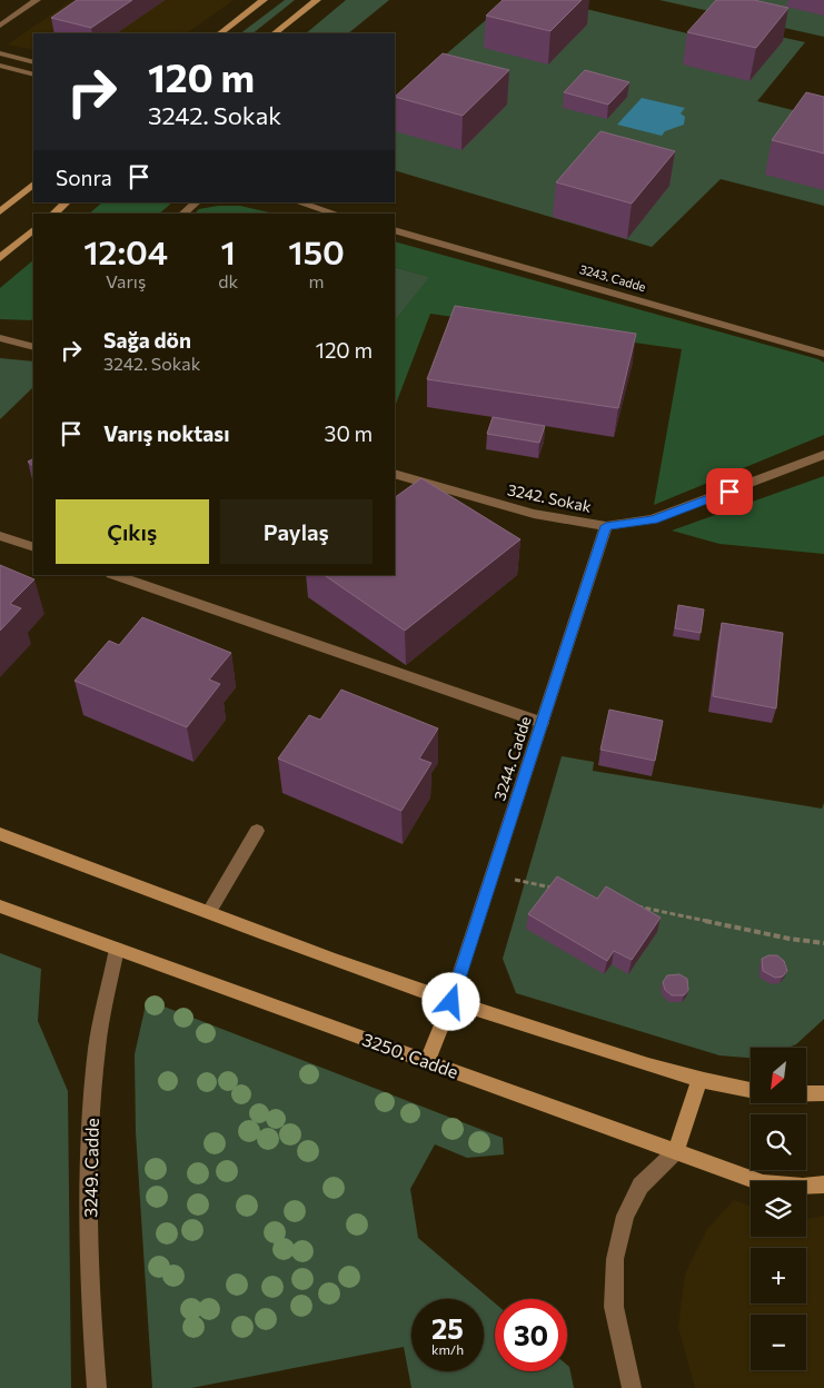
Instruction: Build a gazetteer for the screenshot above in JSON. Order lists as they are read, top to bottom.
{
  "streets": {
    "street": [
      "3243. Cadde",
      "3242. Sokak",
      "3244. Cadde",
      "3250. Cadde",
      "3249. Cadde"
    ]
  },
  "crossings": [
    ["3242. Sokak", "3244. Cadde"],
    ["3250. Cadde", "3249. Cadde"]
  ],
  "north": "bottom left",
  "page": {
    "turn": ["120 m", "3242. Sokak"],
    "then": "Sonra",
    "eta": [
      "12:04",
      "Varış",
      "1",
      "dk",
      "150",
      "m"
    ],
    "list": [
      {
        "name": "Sağa dön",
        "note": "3242. Sokak",
        "value": "120 m"
      },
      {
        "name": "Varış noktası",
        "value": "30 m"
      }
    ],
    "buttons": ["Çıkış", "Paylaş"],
    "map_buttons": ["+", "−"],
    "speed": "25 km/h",
    "limit": "30"
  }
}
